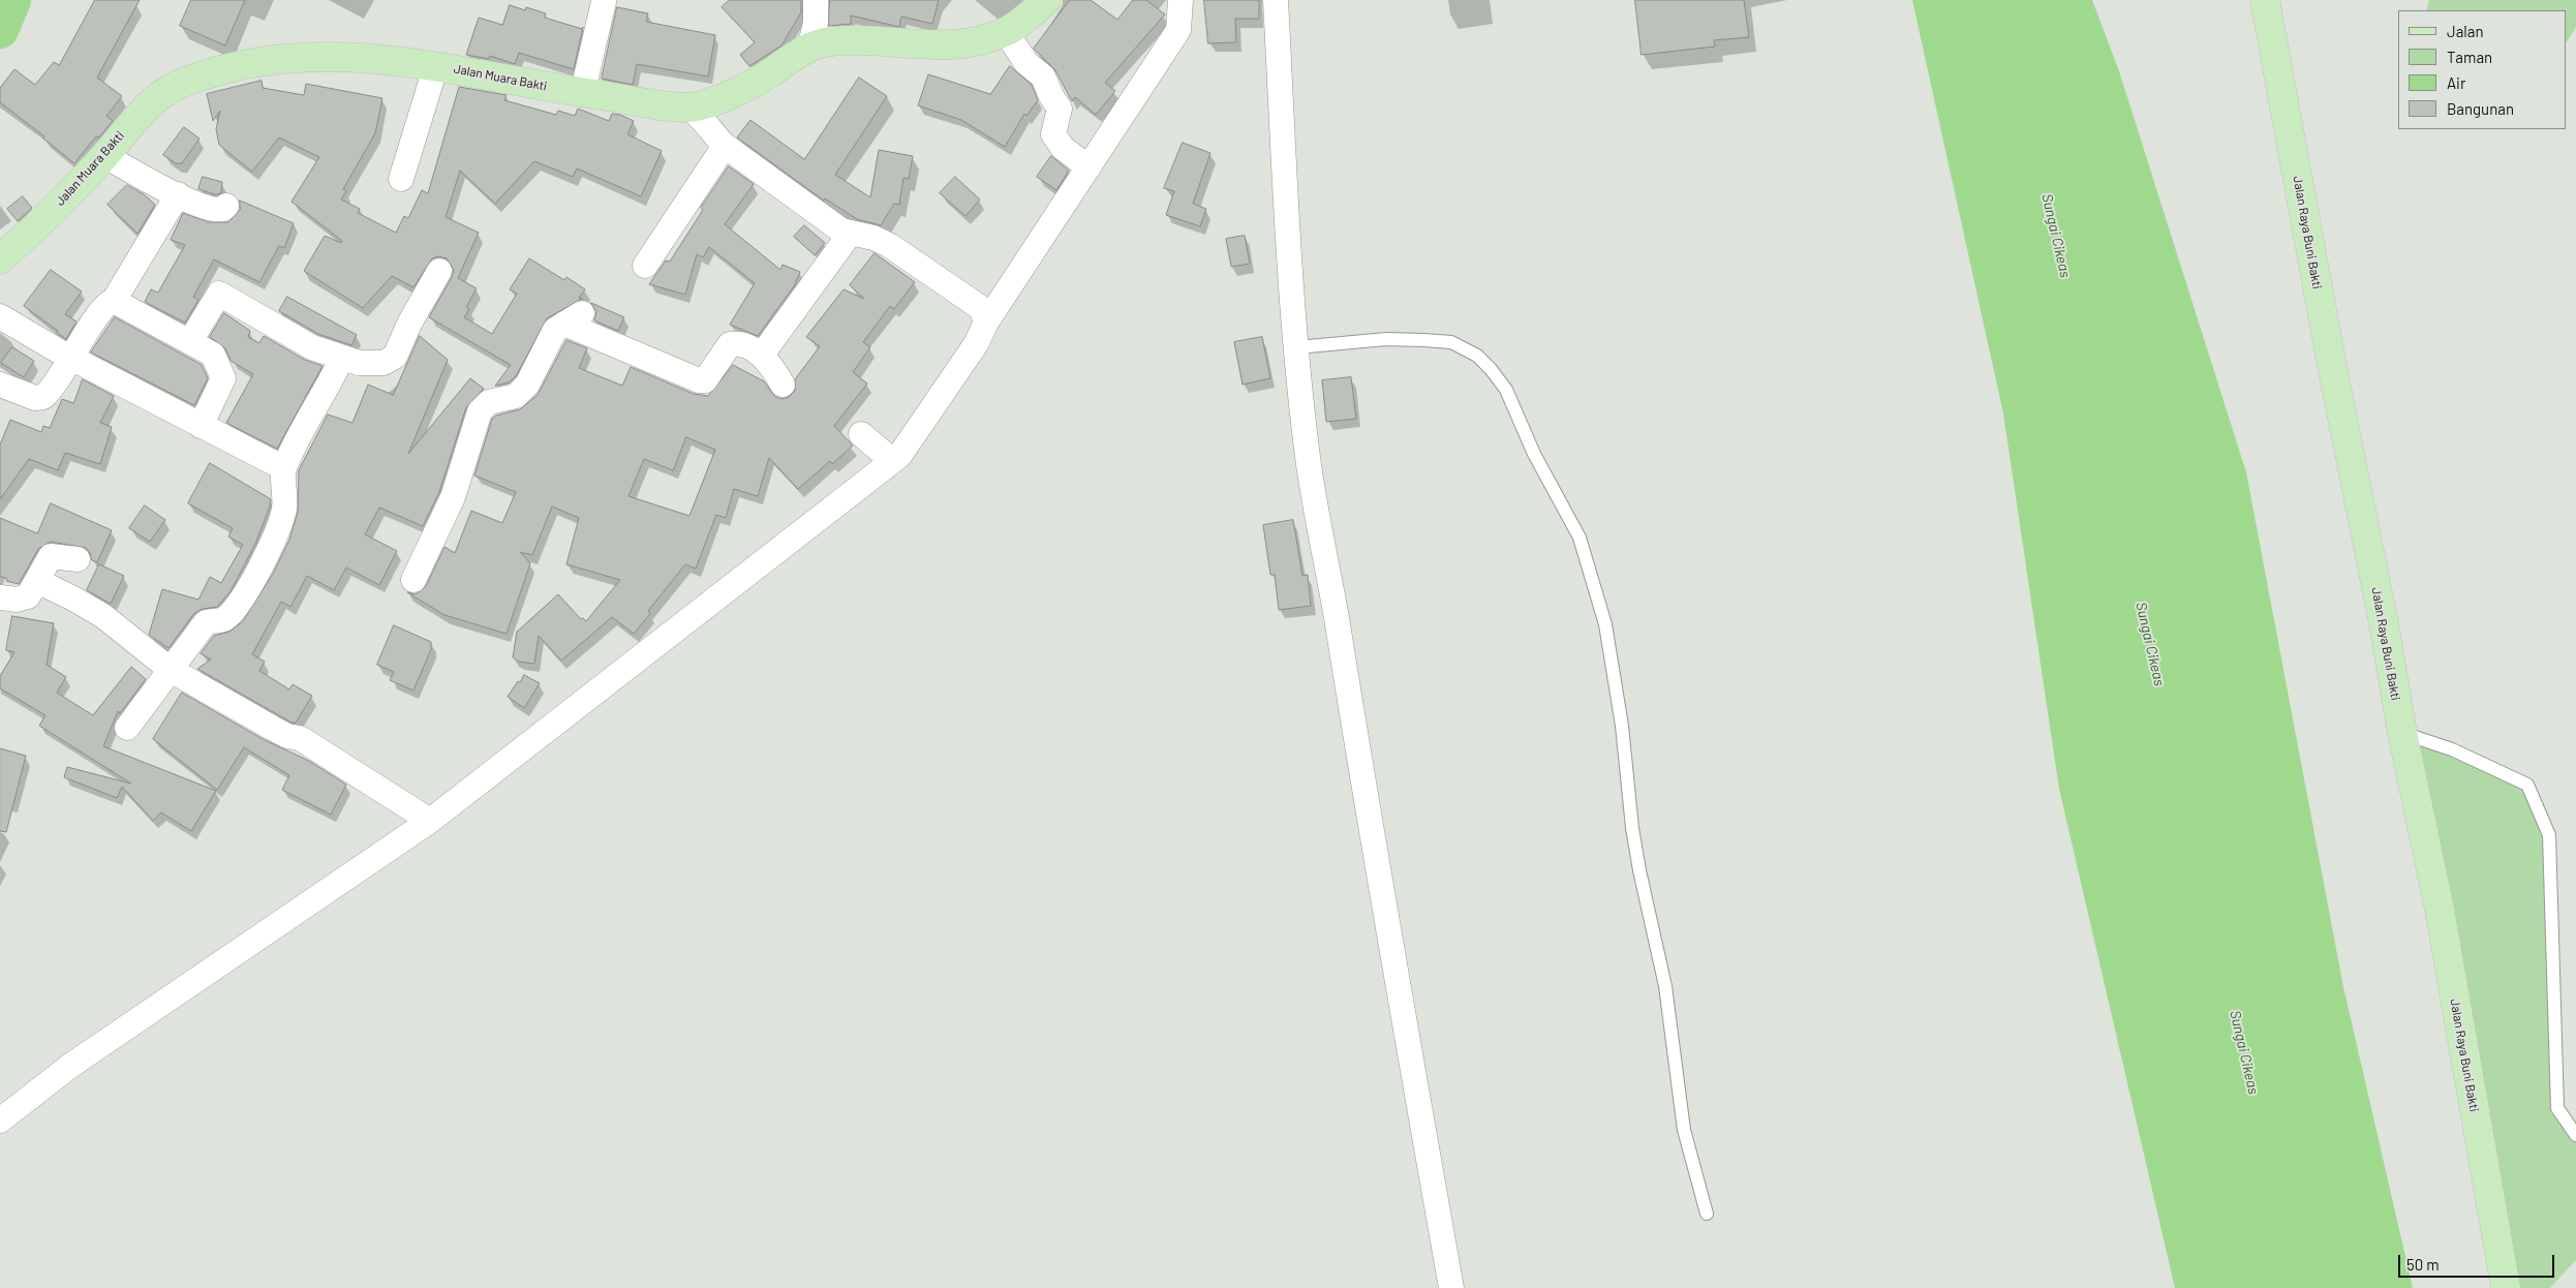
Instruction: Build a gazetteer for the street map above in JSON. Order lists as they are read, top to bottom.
{
  "streets": {
    "main road": ["Jalan Muara Bakti", "Jalan Raya Buni Bakti"]
  },
  "water": ["Sungai Cikeas"],
  "legend": [
    "Jalan",
    "Taman",
    "Air",
    "Bangunan"
  ],
  "scale_bar": "50 m"
}
